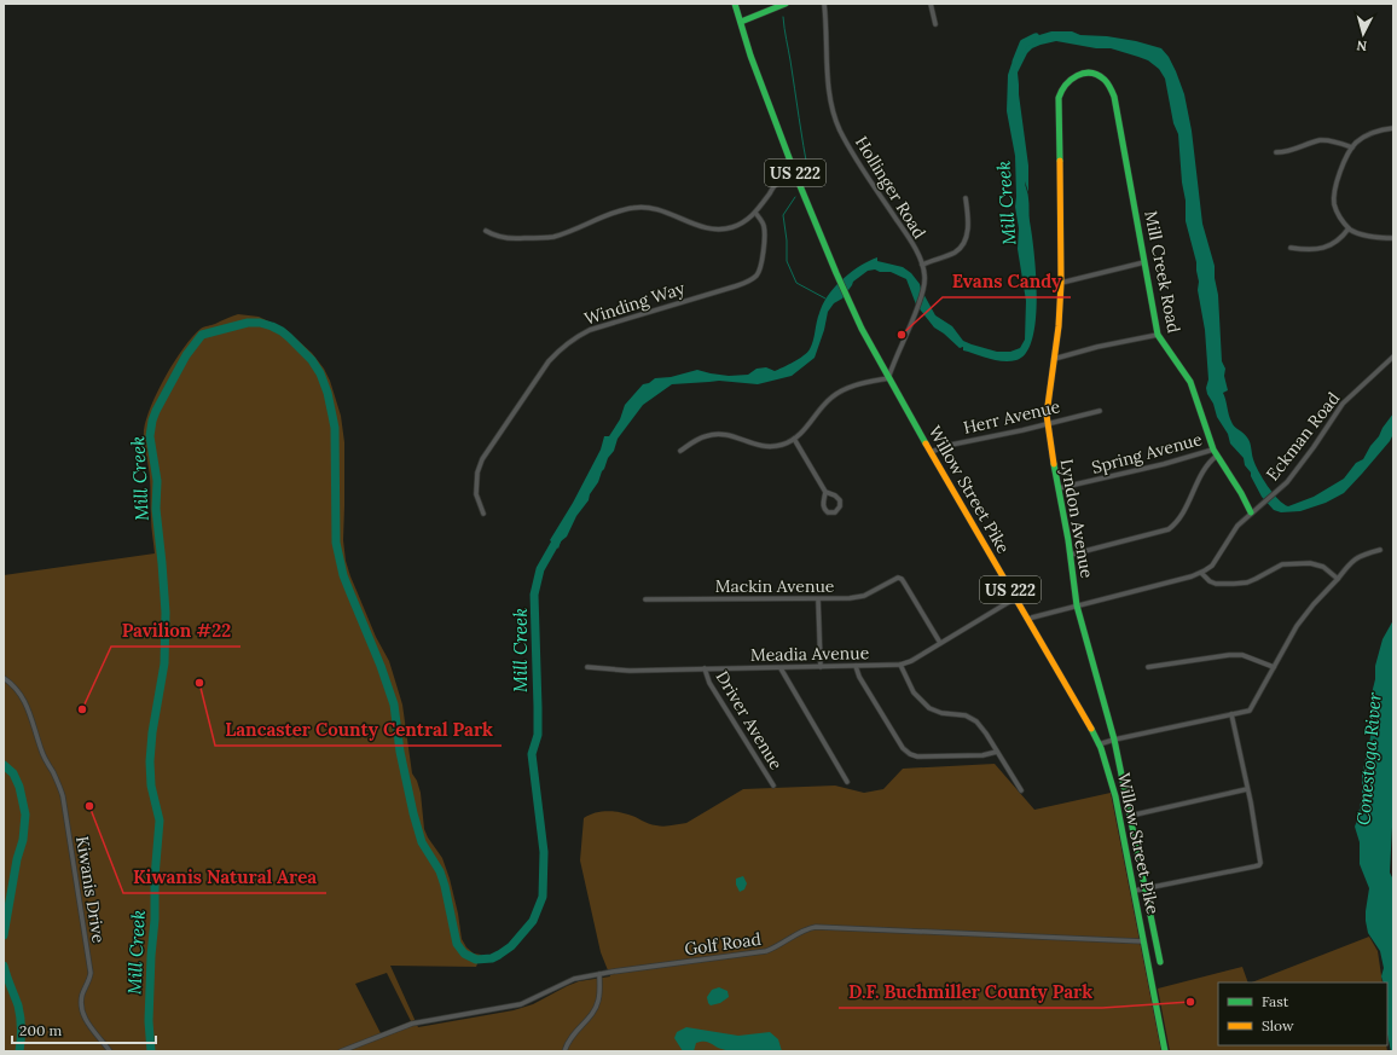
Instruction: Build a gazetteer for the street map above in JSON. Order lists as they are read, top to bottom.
{
  "streets": {
    "main road": [
      "US 222",
      "Mill Creek Road",
      "Willow Street Pike",
      "Lyndon Avenue"
    ],
    "street": [
      "Hollinger Road",
      "Winding Way",
      "Herr Avenue",
      "Eckman Road",
      "Spring Avenue",
      "Mackin Avenue",
      "Meadia Avenue",
      "Driver Avenue",
      "Kiwanis Drive",
      "Golf Road"
    ]
  },
  "crossings": [
    ["Hollinger Road", "Willow Street Pike"],
    ["Mill Creek Road", "Eckman Road"],
    ["Mill Creek Road", "Spring Avenue"],
    ["Mill Creek Road", "Lyndon Avenue"],
    ["Herr Avenue", "Willow Street Pike"],
    ["Herr Avenue", "Lyndon Avenue"],
    ["Eckman Road", "Willow Street Pike"],
    ["Eckman Road", "Lyndon Avenue"],
    ["Spring Avenue", "Lyndon Avenue"],
    ["Willow Street Pike", "Meadia Avenue"],
    ["Willow Street Pike", "Golf Road"],
    ["Mackin Avenue", "Meadia Avenue"],
    ["Meadia Avenue", "Driver Avenue"]
  ],
  "water": ["Mill Creek", "Conestoga River"],
  "places": [
    "Evans Candy",
    "Lancaster County Central Park",
    "Pavilion #22",
    "Kiwanis Natural Area",
    "D.F. Buchmiller County Park"
  ],
  "legend": ["Fast", "Slow"],
  "scale_bar": "200 m",
  "north": "bottom"
}
